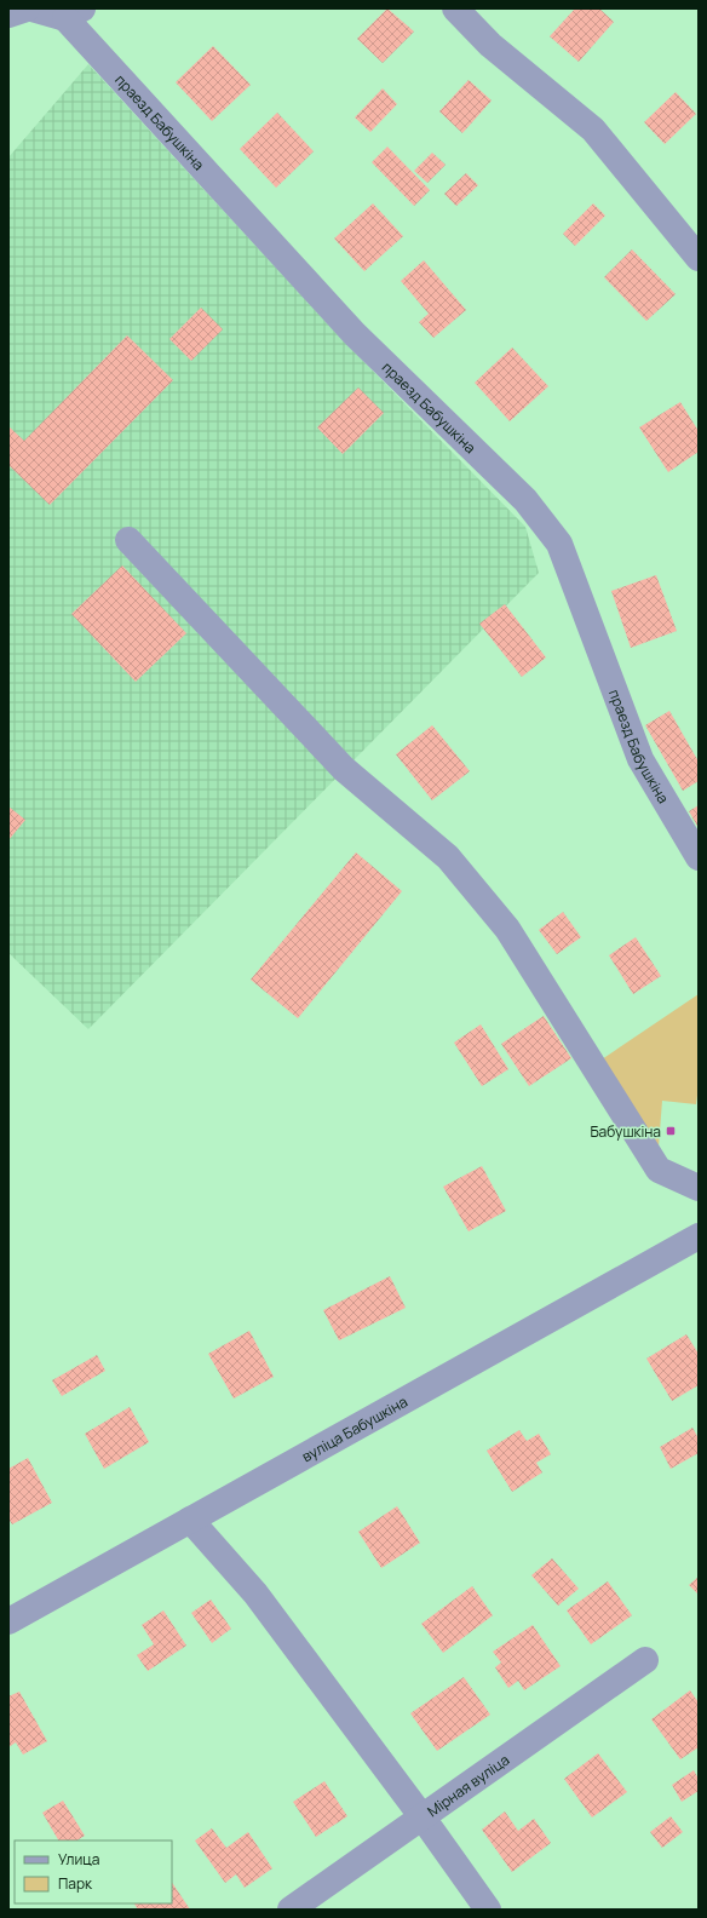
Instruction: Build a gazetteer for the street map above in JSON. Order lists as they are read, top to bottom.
{
  "streets": {
    "street": ["праезд Бабушкіна", "вуліца Бабушкіна", "Мірная вуліца"]
  },
  "places": {
    "transit": ["Бабушкіна"]
  },
  "legend": ["Улица", "Парк"]
}
